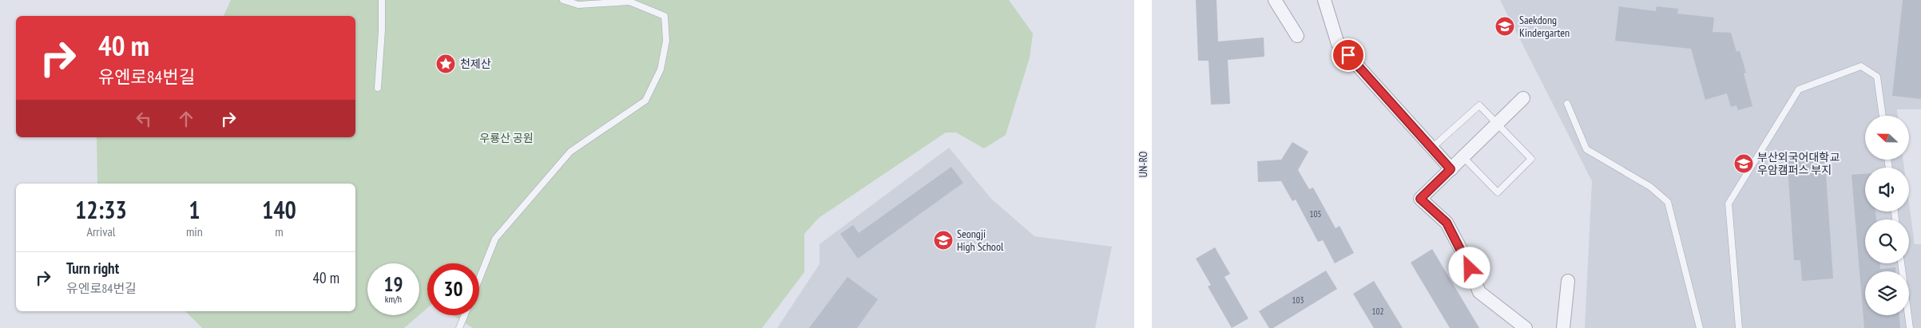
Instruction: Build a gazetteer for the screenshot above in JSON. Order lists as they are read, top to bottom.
{
  "streets": {
    "main road": ["UN-RO"]
  },
  "parks": ["우룡산 공원"],
  "places": {
    "school or university": ["Saekdong Kindergarten", "부산외국어대학교 우암캠퍼스 부지", "Seongji High School"],
    "place": ["천제산"]
  },
  "house_numbers": ["105", "103", "102"],
  "north": "left",
  "page": {
    "turn": ["40 m", "유엔로84번길"],
    "eta": [
      "12:33",
      "Arrival",
      "1",
      "min",
      "140",
      "m"
    ],
    "list": [
      {
        "name": "Turn right",
        "note": "유엔로84번길",
        "value": "40 m"
      }
    ],
    "speed": "19 km/h",
    "limit": "30"
  }
}
